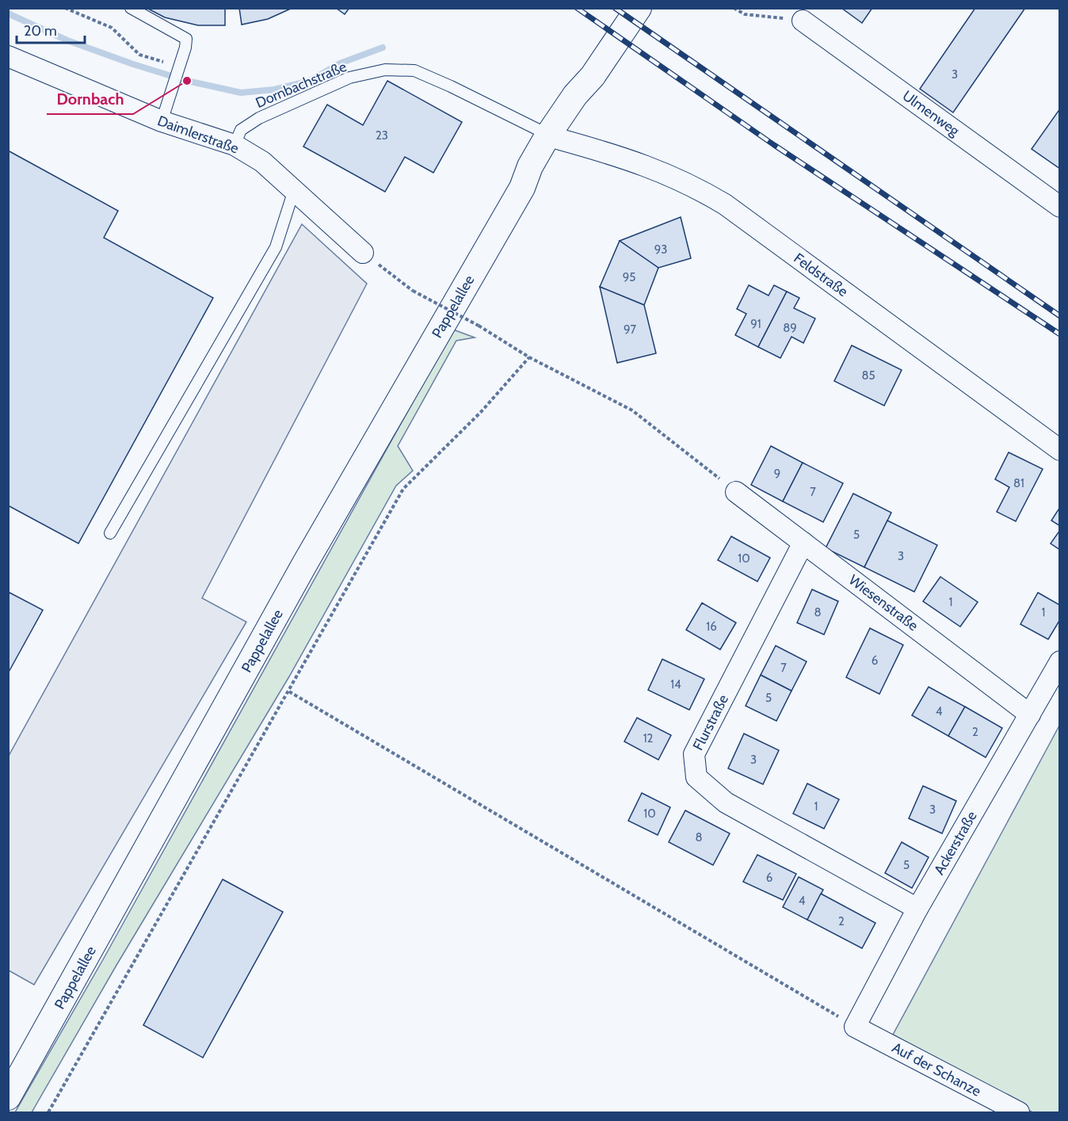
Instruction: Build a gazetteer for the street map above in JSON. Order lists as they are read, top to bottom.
{
  "streets": {
    "street": [
      "Ulmenweg",
      "Daimlerstraße",
      "Feldstraße",
      "Pappelallee",
      "Wiesenstraße",
      "Flurstraße",
      "Ackerstraße",
      "Auf der Schanze"
    ],
    "lane": ["Dornbachstraße"]
  },
  "crossings": [
    ["Dornbachstraße", "Daimlerstraße"],
    ["Dornbachstraße", "Feldstraße"],
    ["Dornbachstraße", "Pappelallee"],
    ["Feldstraße", "Pappelallee"],
    ["Wiesenstraße", "Flurstraße"],
    ["Wiesenstraße", "Ackerstraße"],
    ["Flurstraße", "Ackerstraße"],
    ["Ackerstraße", "Auf der Schanze"]
  ],
  "places": ["Dornbach"],
  "house_numbers": [
    "3",
    "23",
    "93",
    "95",
    "91",
    "89",
    "97",
    "85",
    "9",
    "81",
    "7",
    "5",
    "3",
    "10",
    "1",
    "8",
    "1",
    "16",
    "6",
    "7",
    "14",
    "5",
    "4",
    "2",
    "12",
    "3",
    "1",
    "3",
    "10",
    "8",
    "5",
    "6",
    "4",
    "2"
  ],
  "scale_bar": "20 m"
}
